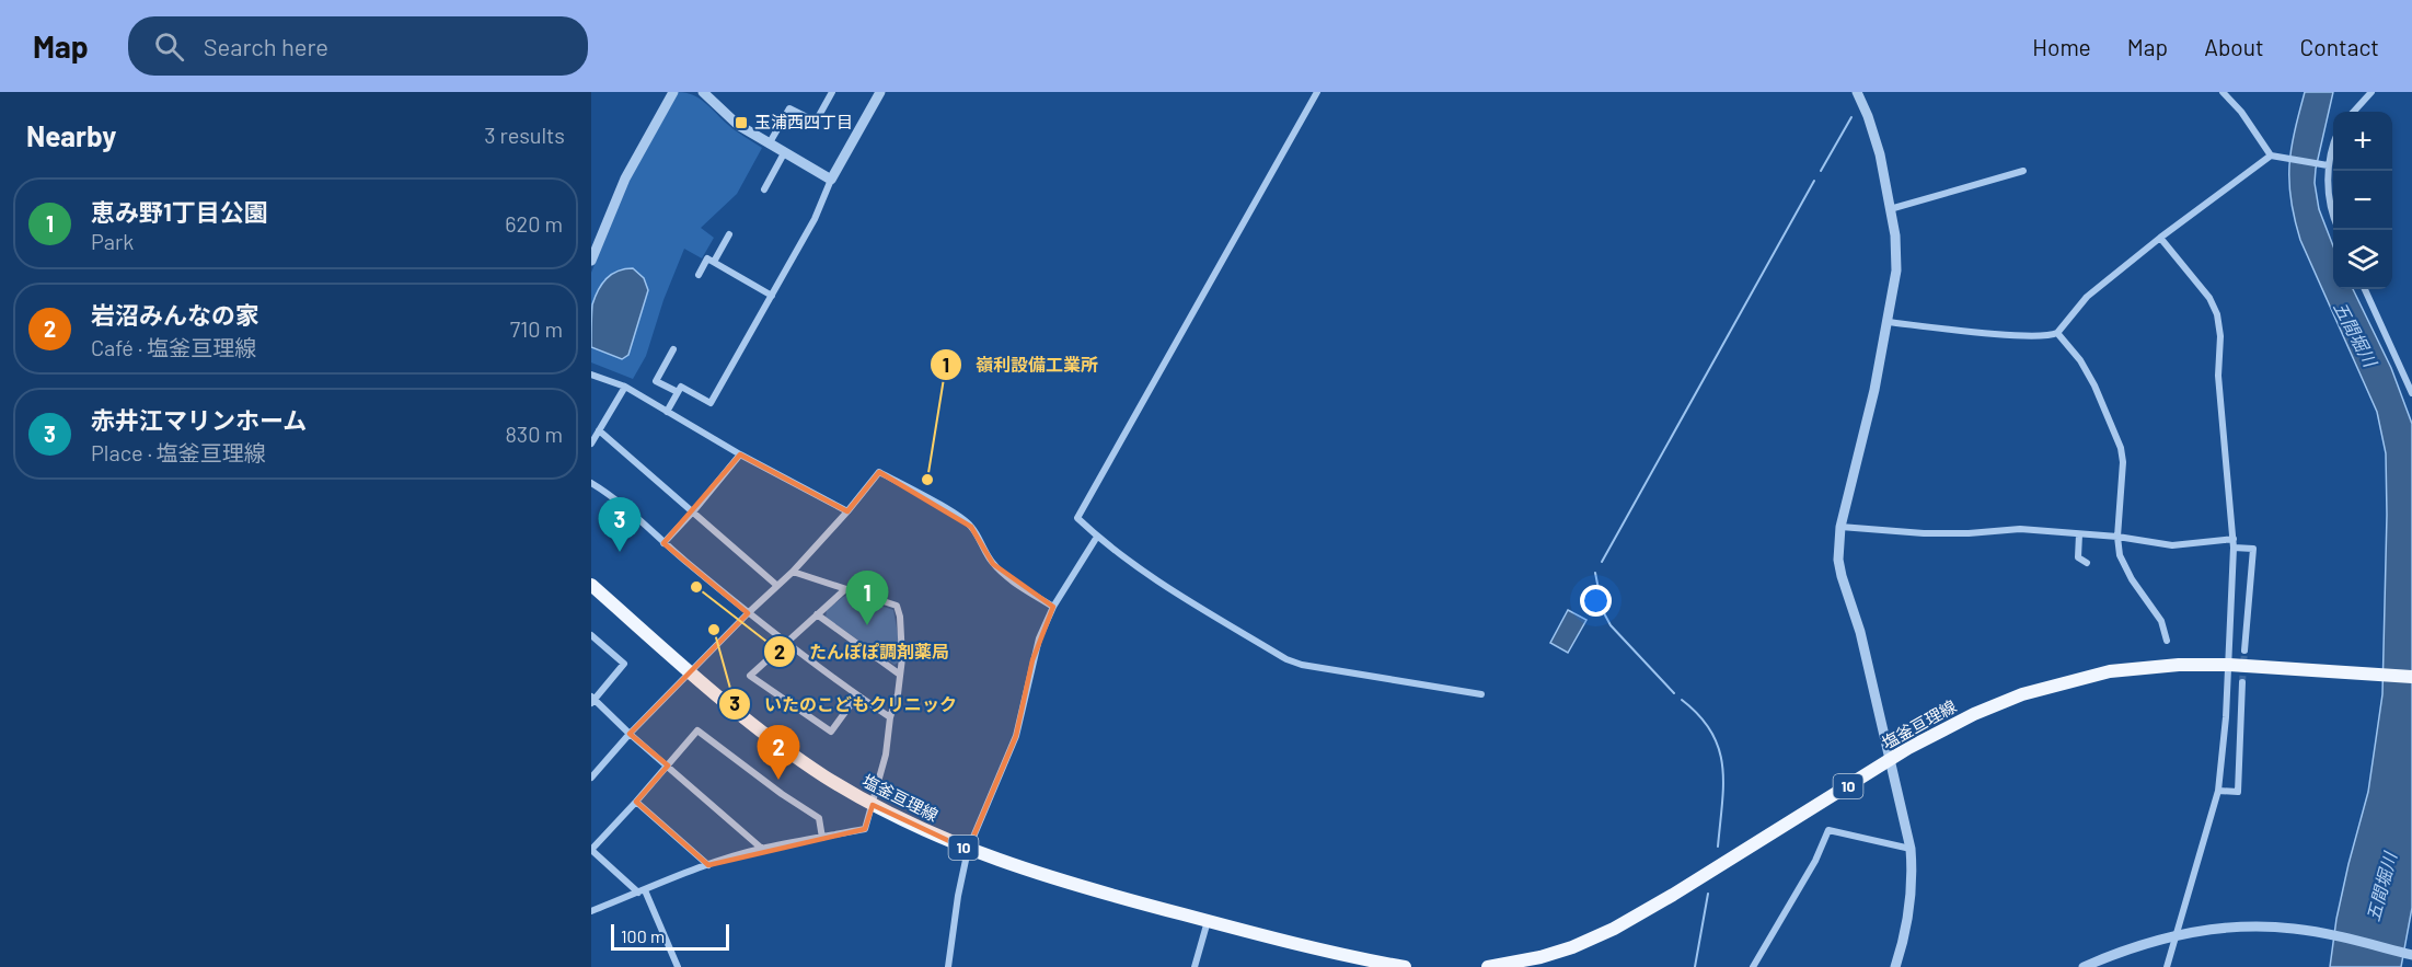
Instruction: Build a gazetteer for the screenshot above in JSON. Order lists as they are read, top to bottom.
{
  "streets": {
    "main road": ["塩釜亘理線", "10"]
  },
  "water": ["五間堀川"],
  "places": {
    "transit": ["玉浦西四丁目"],
    "other": ["嶺利設備工業所", "たんぽぽ調剤薬局", "いたのこどもクリニック"]
  },
  "scale_bar": "100 m",
  "page": {
    "header": "Map",
    "search": "Search here",
    "nav": [
      "Home",
      "Map",
      "About",
      "Contact"
    ],
    "heading": ["Nearby", "3 results"],
    "map_buttons": ["+", "−"],
    "list": [
      {
        "mark": "1",
        "name": "恵み野1丁目公園",
        "note": "Park",
        "value": "620 m"
      },
      {
        "mark": "2",
        "name": "岩沼みんなの家",
        "note": "Café · 塩釜亘理線",
        "value": "710 m"
      },
      {
        "mark": "3",
        "name": "赤井江マリンホーム",
        "note": "Place · 塩釜亘理線",
        "value": "830 m"
      }
    ],
    "pins": ["3", "1", "2"],
    "scale": "100 m"
  }
}
